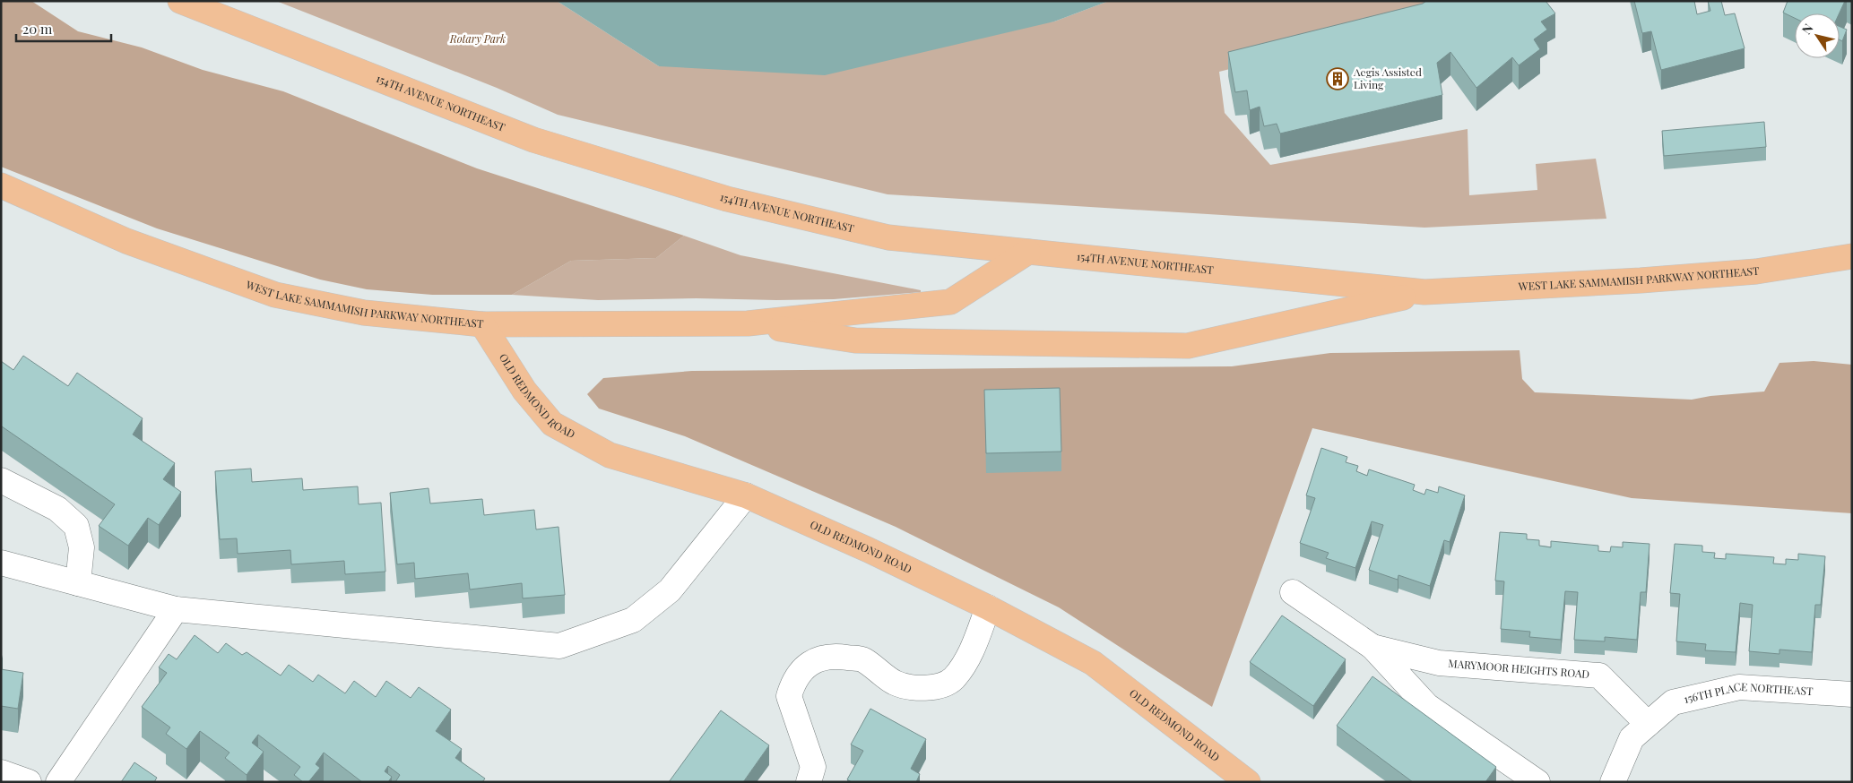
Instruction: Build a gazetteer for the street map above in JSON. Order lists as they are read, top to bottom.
{
  "streets": {
    "main road": ["154TH AVENUE NORTHEAST", "WEST LAKE SAMMAMISH PARKWAY NORTHEAST", "OLD REDMOND ROAD"],
    "street": ["MARYMOOR HEIGHTS ROAD", "156TH PLACE NORTHEAST"]
  },
  "crossings": [
    ["154TH AVENUE NORTHEAST", "WEST LAKE SAMMAMISH PARKWAY NORTHEAST"],
    ["WEST LAKE SAMMAMISH PARKWAY NORTHEAST", "OLD REDMOND ROAD"],
    ["MARYMOOR HEIGHTS ROAD", "156TH PLACE NORTHEAST"]
  ],
  "parks": ["Rotary Park"],
  "places": {
    "building": ["Aegis Assisted Living"]
  },
  "scale_bar": "20 m",
  "north": "top left"
}
